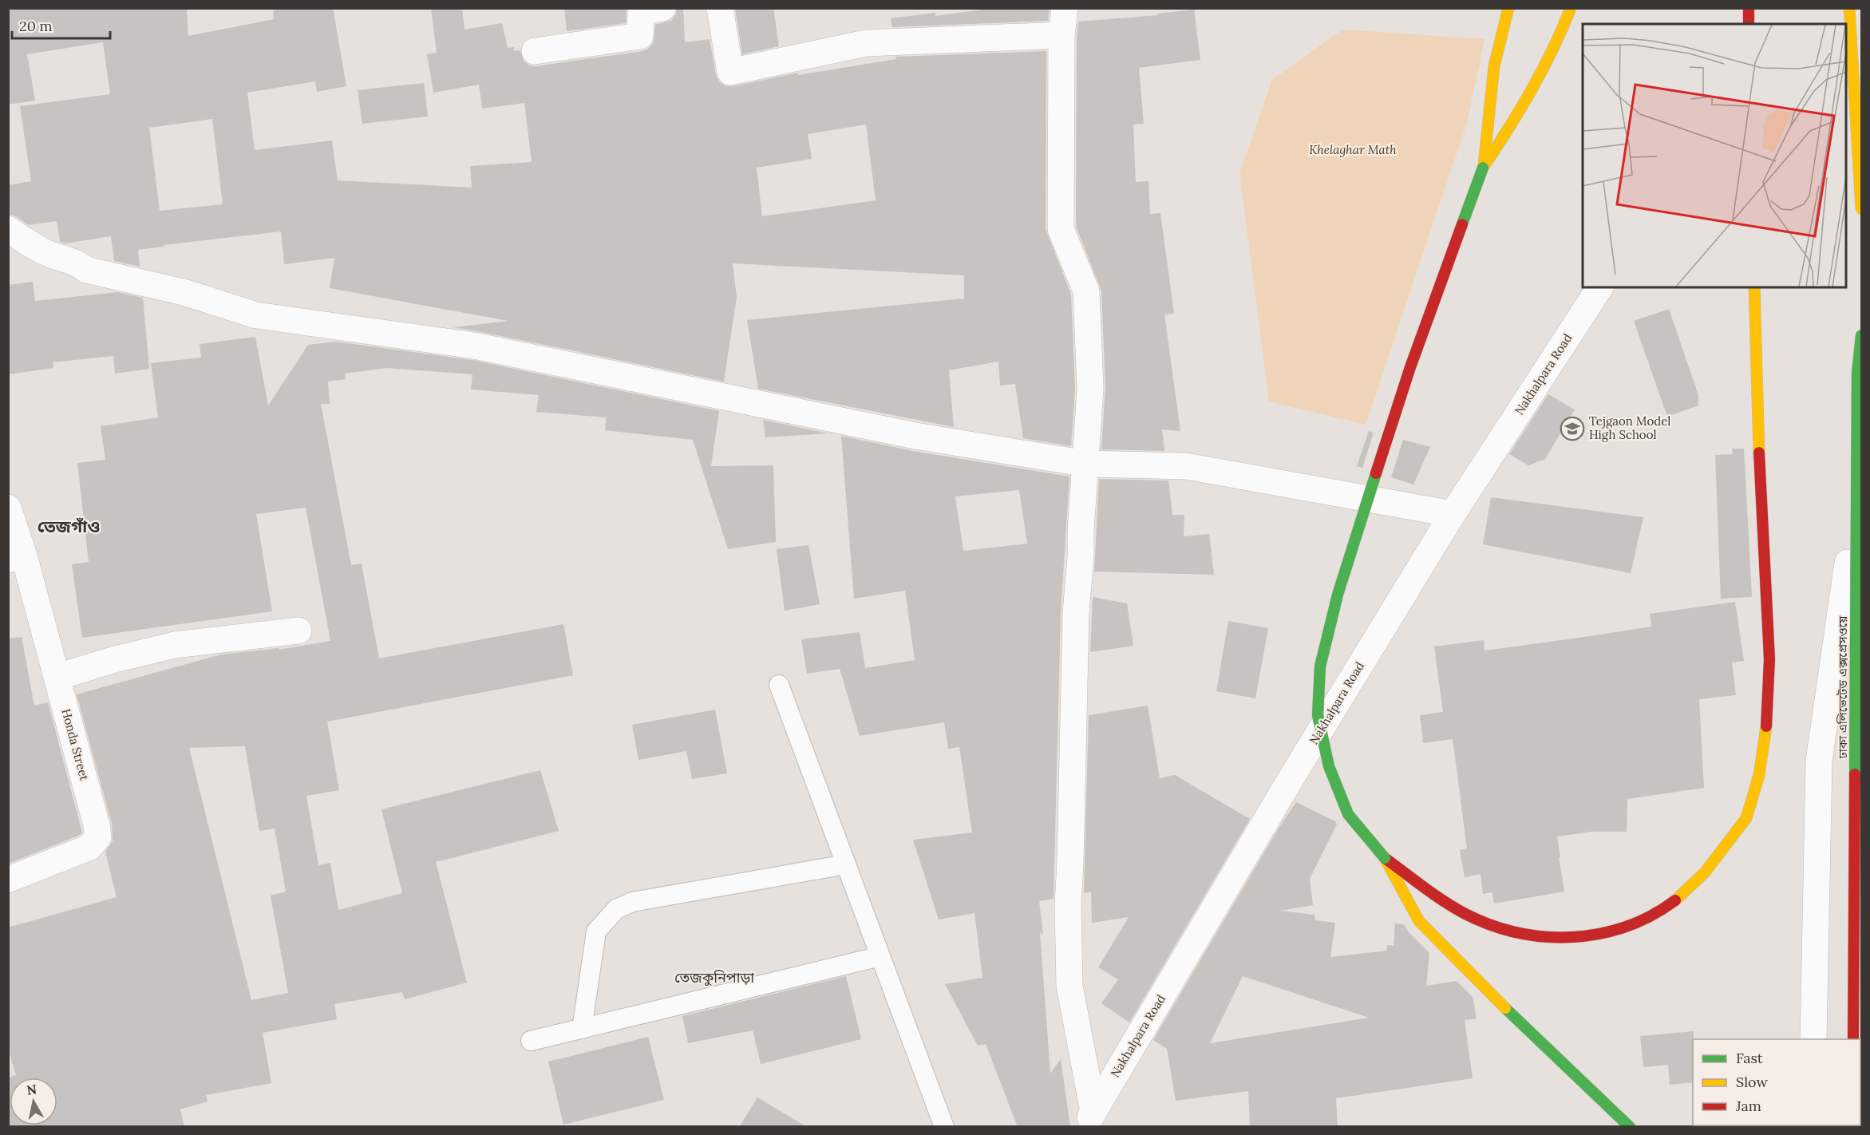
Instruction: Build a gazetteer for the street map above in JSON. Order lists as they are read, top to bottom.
{
  "streets": {
    "highway": ["ঢাকা এলিভেটেড এক্সপ্রেসওয়ে"],
    "street": ["Nakhalpara Road", "Honda Street"]
  },
  "districts": ["তেজগাঁও", "তেজকুনিপাড়া"],
  "parks": ["Khelaghar Math"],
  "places": {
    "school or university": ["Tejgaon Model High School"]
  },
  "legend": ["Fast", "Slow", "Jam"],
  "scale_bar": "20 m",
  "north": "top"
}
